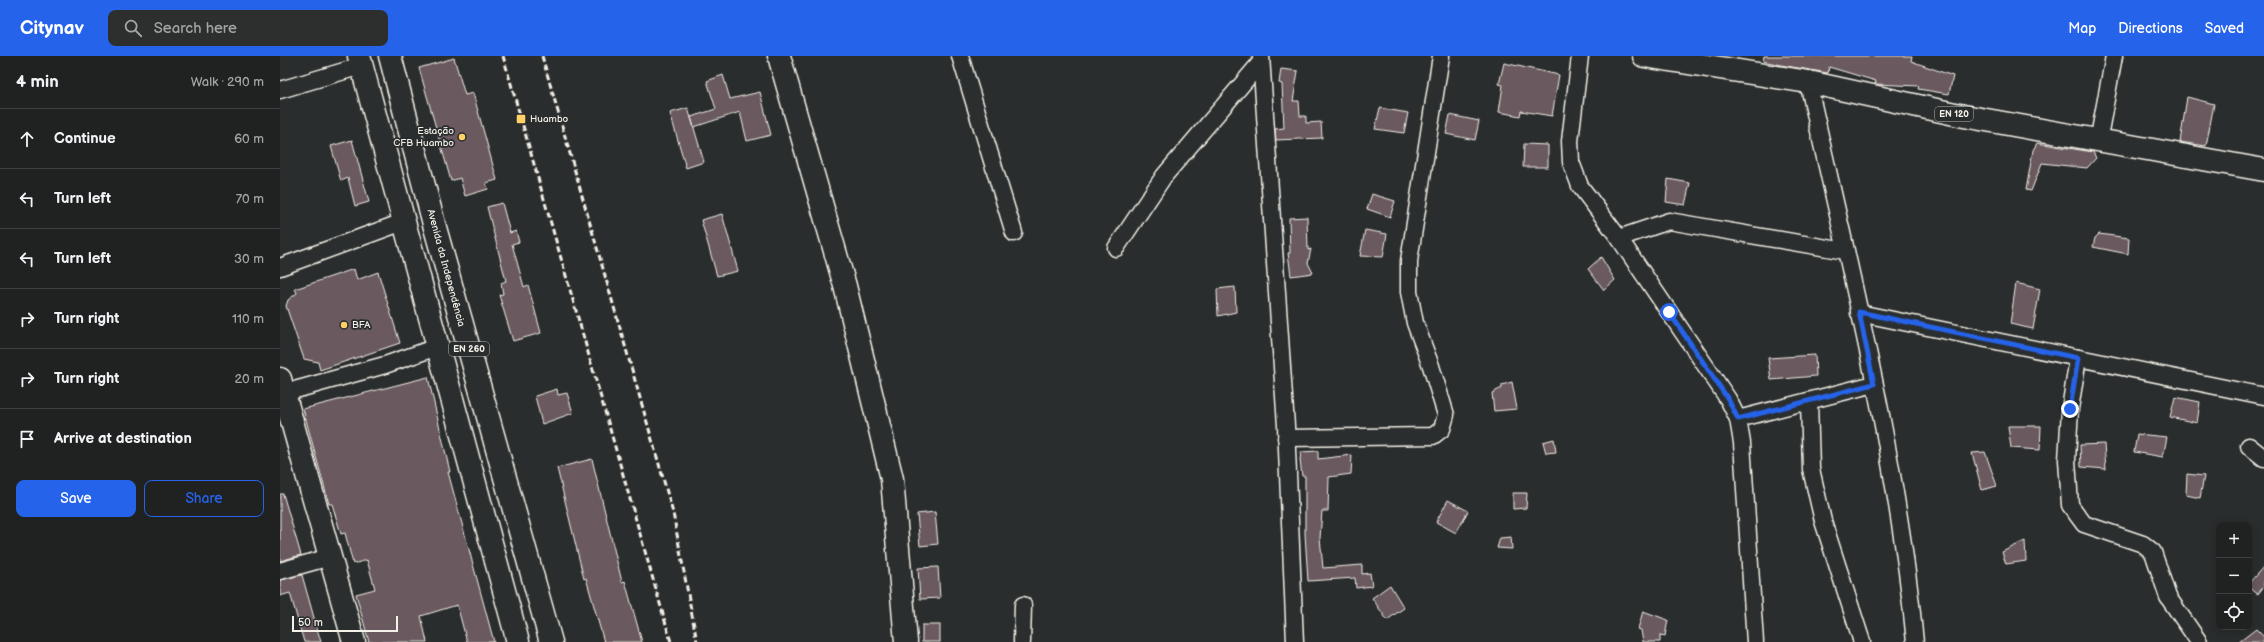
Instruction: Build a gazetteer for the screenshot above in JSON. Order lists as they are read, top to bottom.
{
  "streets": {
    "main road": ["EN 120", "Avenida da Independência", "EN 260"]
  },
  "places": {
    "transit": ["Huambo"],
    "other": ["Estação CFB Huambo", "BFA"]
  },
  "scale_bar": "50 m",
  "page": {
    "header": "Citynav",
    "search": "Search here",
    "nav": ["Map", "Directions", "Saved"],
    "heading": ["4 min", "Walk · 290 m"],
    "list": [
      ["Continue", "60 m"],
      ["Turn left", "70 m"],
      ["Turn left", "30 m"],
      ["Turn right", "110 m"],
      ["Turn right", "20 m"],
      "Arrive at destination"
    ],
    "buttons": ["Save", "Share"],
    "map_buttons": ["+", "−"],
    "scale": "50 m"
  }
}
